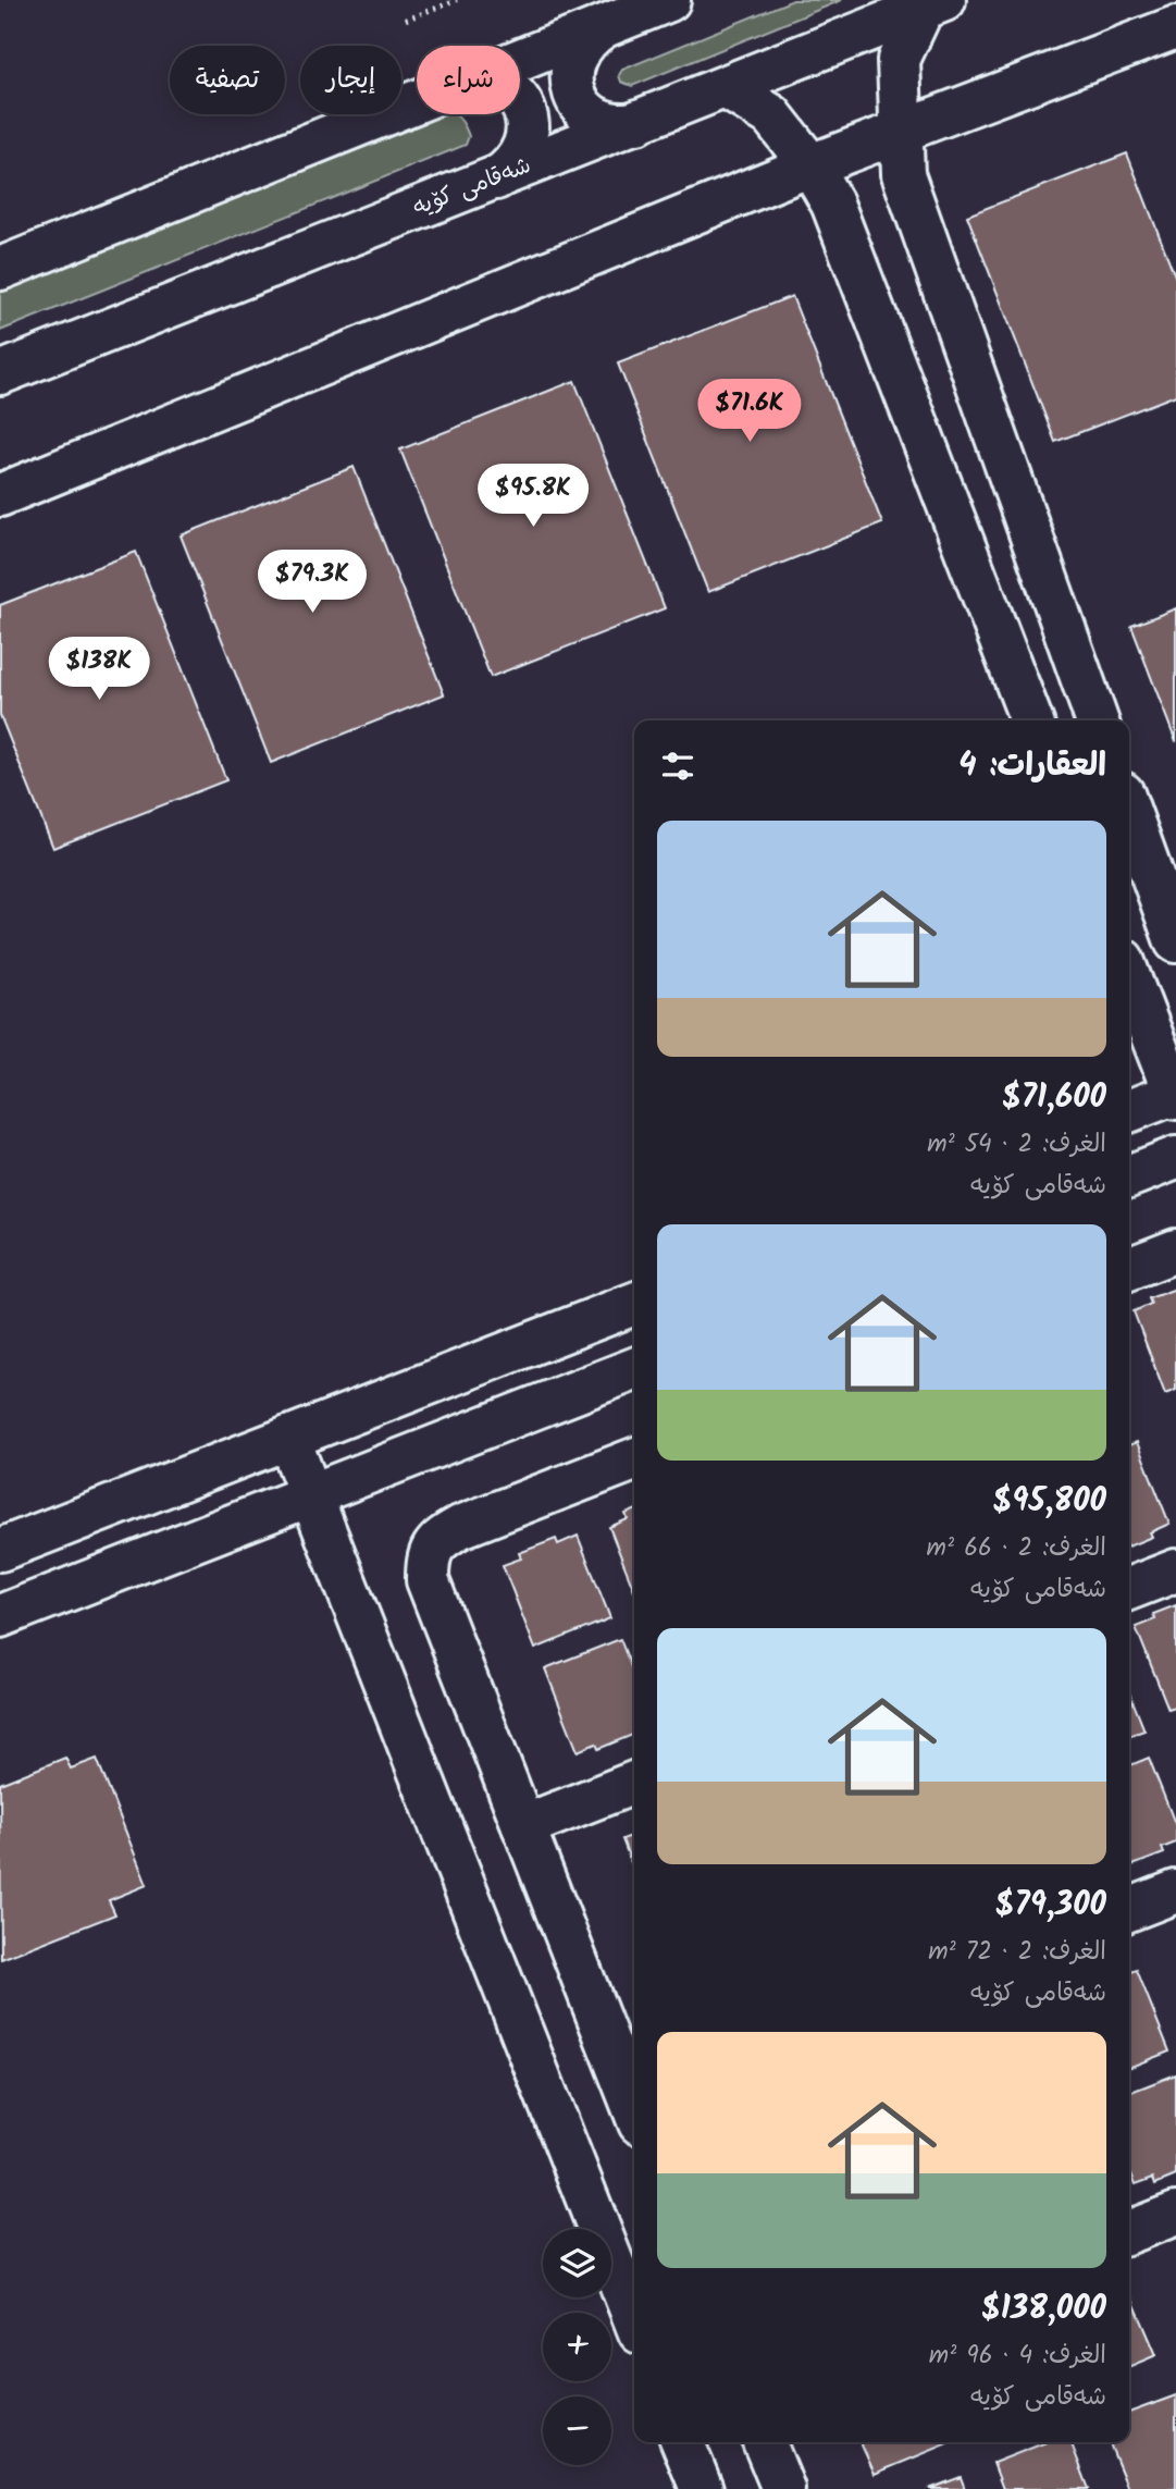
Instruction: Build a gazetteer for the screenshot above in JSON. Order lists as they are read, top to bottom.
{
  "streets": {
    "main road": ["شەقامی کۆیە"]
  },
  "page": {
    "chip": ["شراء", "إيجار", "تصفية"],
    "price": [
      "$71.6K",
      "$95.8K",
      "$79.3K",
      "$138K"
    ],
    "heading": "العقارات: 4",
    "list": [
      {
        "name": "$71,600",
        "note": "الغرف: 2 · 54 m² · شەقامی کۆیە"
      },
      {
        "name": "$95,800",
        "note": "الغرف: 2 · 66 m² · شەقامی کۆیە"
      },
      {
        "name": "$79,300",
        "note": "الغرف: 2 · 72 m² · شەقامی کۆیە"
      },
      {
        "name": "$138,000",
        "note": "الغرف: 4 · 96 m² · شەقامی کۆیە"
      }
    ],
    "map_buttons": ["+", "−"]
  }
}
